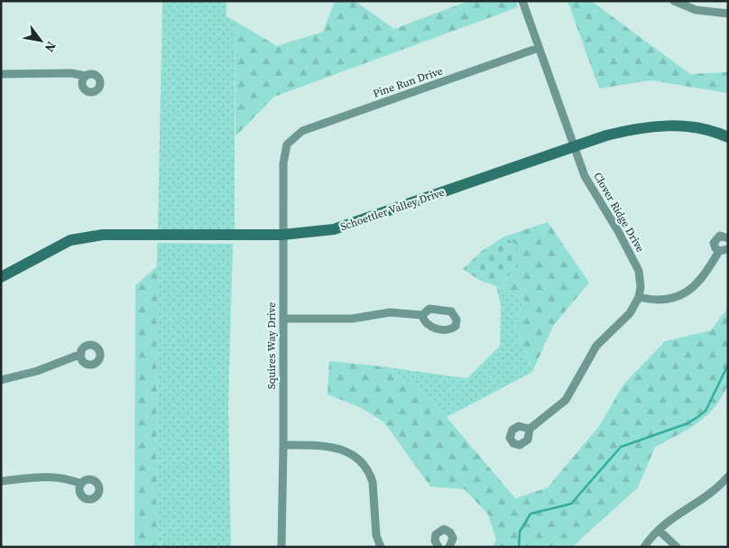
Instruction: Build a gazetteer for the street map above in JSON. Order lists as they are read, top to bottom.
{
  "streets": {
    "street": [
      "Pine Run Drive",
      "Schoettler Valley Drive",
      "Clover Ridge Drive",
      "Squires Way Drive"
    ]
  },
  "crossings": [
    ["Pine Run Drive", "Clover Ridge Drive"],
    ["Pine Run Drive", "Squires Way Drive"],
    ["Schoettler Valley Drive", "Clover Ridge Drive"],
    ["Schoettler Valley Drive", "Squires Way Drive"]
  ],
  "north": "bottom right"
}
